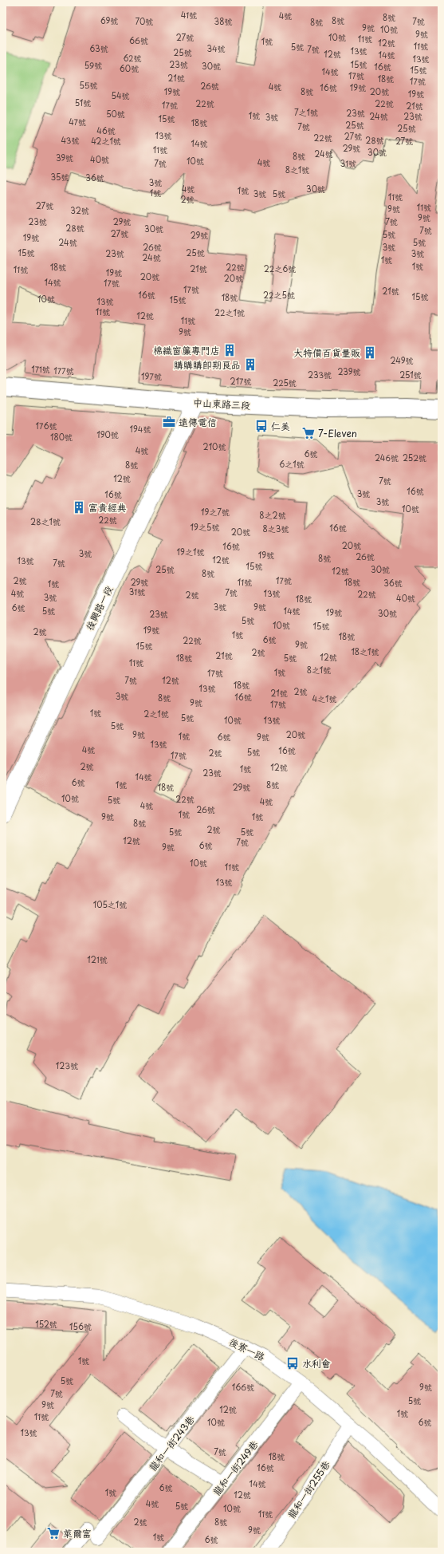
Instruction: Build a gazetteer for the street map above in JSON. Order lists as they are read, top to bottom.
{
  "streets": {
    "main road": ["中山東路三段"],
    "street": [
      "後興路一段",
      "後寮一路",
      "龍和一街243巷",
      "龍和一街249巷",
      "龍和一街255巷"
    ]
  },
  "crossings": [
    ["中山東路三段", "後興路一段"],
    ["後寮一路", "龍和一街243巷"],
    ["後寮一路", "龍和一街249巷"],
    ["後寮一路", "龍和一街255巷"]
  ],
  "places": {
    "building": [
      "棉織窗簾專門店",
      "大特價百貨量販",
      "購購購即期良品",
      "富貴經典"
    ],
    "office": ["遠傳電信"],
    "bus stop": ["仁美", "水利會"],
    "supermarket": ["7-Eleven", "萊爾富"]
  },
  "house_numbers": [
    "41號",
    "4號",
    "8號",
    "69號",
    "8號",
    "70號",
    "38號",
    "7號",
    "8號",
    "9號",
    "10號",
    "9號",
    "27號",
    "10號",
    "11號",
    "66號",
    "1號",
    "12號",
    "11號",
    "5號",
    "63號",
    "34號",
    "7號",
    "13號",
    "25號",
    "12號",
    "14號",
    "62號",
    "13號",
    "23號",
    "15號",
    "59號",
    "30號",
    "16號",
    "60號",
    "15號",
    "14號",
    "17號",
    "21號",
    "18號",
    "17號",
    "55號",
    "26號",
    "4號",
    "16號",
    "19號",
    "19號",
    "8號",
    "20號",
    "19號",
    "54號",
    "51號",
    "22號",
    "22號",
    "17號",
    "21號",
    "7之1號",
    "23號",
    "50號",
    "1號",
    "24號",
    "23號",
    "3號",
    "15號",
    "47號",
    "18號",
    "25號",
    "7號",
    "25號",
    "46號",
    "13號",
    "27號",
    "22號",
    "43號",
    "28號",
    "42之1號",
    "27號",
    "14號",
    "29號",
    "11號",
    "30號",
    "24號",
    "8號",
    "39號",
    "40號",
    "10號",
    "4號",
    "7號",
    "31號",
    "8之1號",
    "35號",
    "36號",
    "3號",
    "4號",
    "30號",
    "1號",
    "1號",
    "3號",
    "5號",
    "11號",
    "2號",
    "27號",
    "11號",
    "9號",
    "32號",
    "9號",
    "23號",
    "29號",
    "7號",
    "28號",
    "30號",
    "7號",
    "27號",
    "5號",
    "29號",
    "19號",
    "24號",
    "5號",
    "26號",
    "3號",
    "15號",
    "25號",
    "23號",
    "3號",
    "24號",
    "1號",
    "1號",
    "18號",
    "22號",
    "21號",
    "22之6號",
    "11號",
    "19號",
    "20號",
    "20號",
    "14號",
    "17號",
    "17號",
    "21號",
    "16號",
    "22之5號",
    "15號",
    "18號",
    "10號",
    "15號",
    "13號",
    "11號",
    "22之1號",
    "12號",
    "11號",
    "9號",
    "249號",
    "171號",
    "177號",
    "239號",
    "233號",
    "251號",
    "197號",
    "217號",
    "225號",
    "176號",
    "194號",
    "190號",
    "180號",
    "210號",
    "4號",
    "6號",
    "246號",
    "252號",
    "6之1號",
    "8號",
    "12號",
    "7號",
    "16號",
    "3號",
    "16號",
    "3號",
    "10號",
    "19之7號",
    "8之2號",
    "22號",
    "28之1號",
    "19之5號",
    "16號",
    "8之3號",
    "20號",
    "20號",
    "16號",
    "19之1號",
    "3號",
    "19號",
    "26號",
    "8號",
    "12號",
    "13號",
    "7號",
    "15號",
    "25號",
    "30號",
    "12號",
    "8號",
    "2號",
    "17號",
    "29號",
    "11號",
    "18號",
    "36號",
    "1號",
    "31號",
    "7號",
    "4號",
    "13號",
    "22號",
    "2號",
    "3號",
    "40號",
    "18號",
    "3號",
    "9號",
    "6號",
    "5號",
    "14號",
    "19號",
    "30號",
    "23號",
    "5號",
    "10號",
    "15號",
    "19號",
    "2號",
    "1號",
    "18號",
    "6號",
    "22號",
    "9號",
    "15號",
    "18之1號",
    "2號",
    "21號",
    "12號",
    "18號",
    "5號",
    "11號",
    "8之1號",
    "1號",
    "17號",
    "7號",
    "12號",
    "18號",
    "13號",
    "2號",
    "21號",
    "3號",
    "16號",
    "8號",
    "4之1號",
    "9號",
    "17號",
    "1號",
    "2之1號",
    "5號",
    "10號",
    "13號",
    "5號",
    "9號",
    "20號",
    "1號",
    "6號",
    "9號",
    "13號",
    "4號",
    "16號",
    "5號",
    "2號",
    "17號",
    "2號",
    "12號",
    "1號",
    "23號",
    "14號",
    "6號",
    "1號",
    "8號",
    "18號",
    "29號",
    "10號",
    "22號",
    "5號",
    "4號",
    "4號",
    "26號",
    "1號",
    "9號",
    "1號",
    "8號",
    "2號",
    "5號",
    "5號",
    "12號",
    "7號",
    "6號",
    "9號",
    "10號",
    "11號",
    "13號",
    "105之1號",
    "121號",
    "123號",
    "152號",
    "156號",
    "1號",
    "5號",
    "166號",
    "9號",
    "7號",
    "5號",
    "9號",
    "12號",
    "1號",
    "11號",
    "10號",
    "6號",
    "13號",
    "7號",
    "18號",
    "16號",
    "14號",
    "6號",
    "1號",
    "12號",
    "4號",
    "5號",
    "10號",
    "11號",
    "2號",
    "8號",
    "9號",
    "1號",
    "6號"
  ]
}
